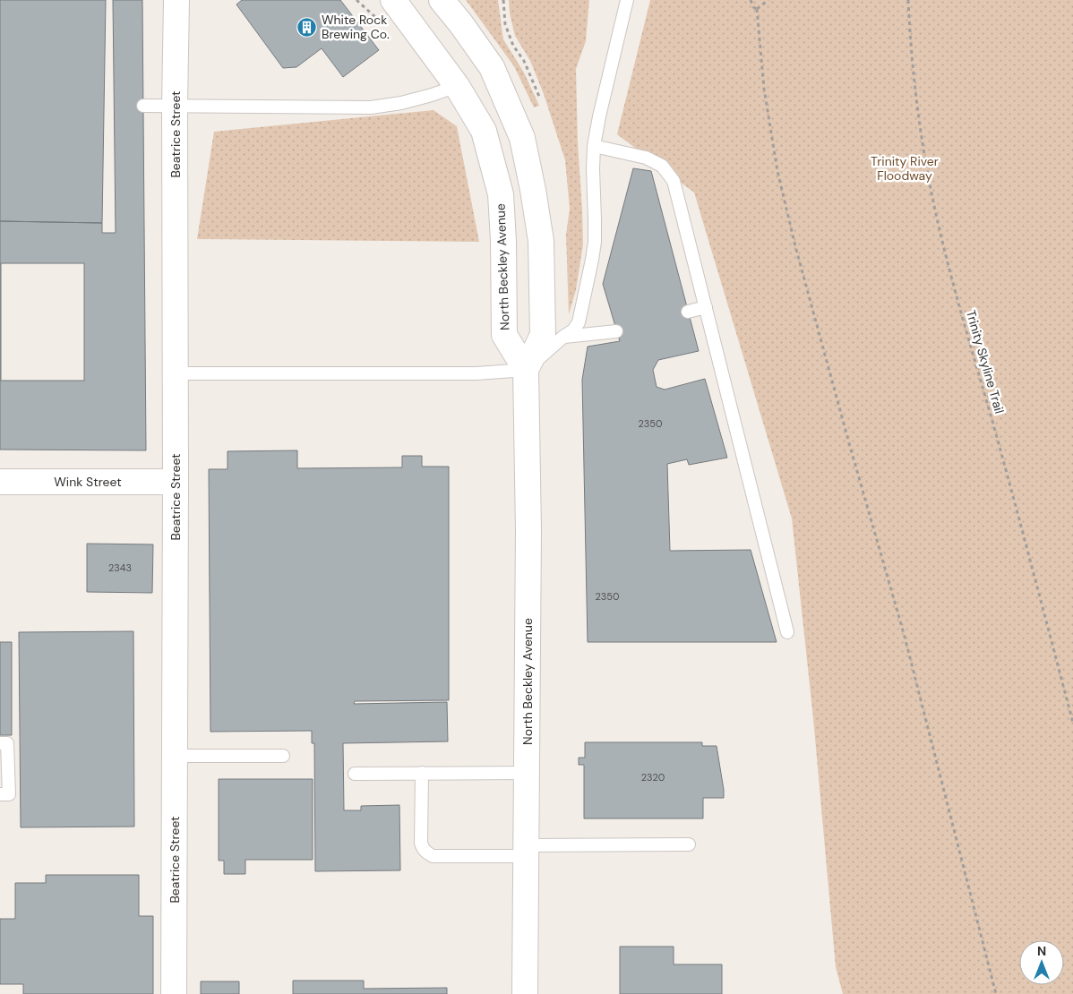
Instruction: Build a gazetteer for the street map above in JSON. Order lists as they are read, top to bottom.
{
  "streets": {
    "main road": ["Beatrice Street", "North Beckley Avenue", "Wink Street"],
    "path": ["Trinity Skyline Trail"]
  },
  "crossings": [
    ["Beatrice Street", "Wink Street"]
  ],
  "parks": ["Trinity River Floodway"],
  "places": {
    "building": ["White Rock Brewing Co."]
  },
  "house_numbers": [
    "2350",
    "2343",
    "2350",
    "2320"
  ],
  "north": "top"
}
